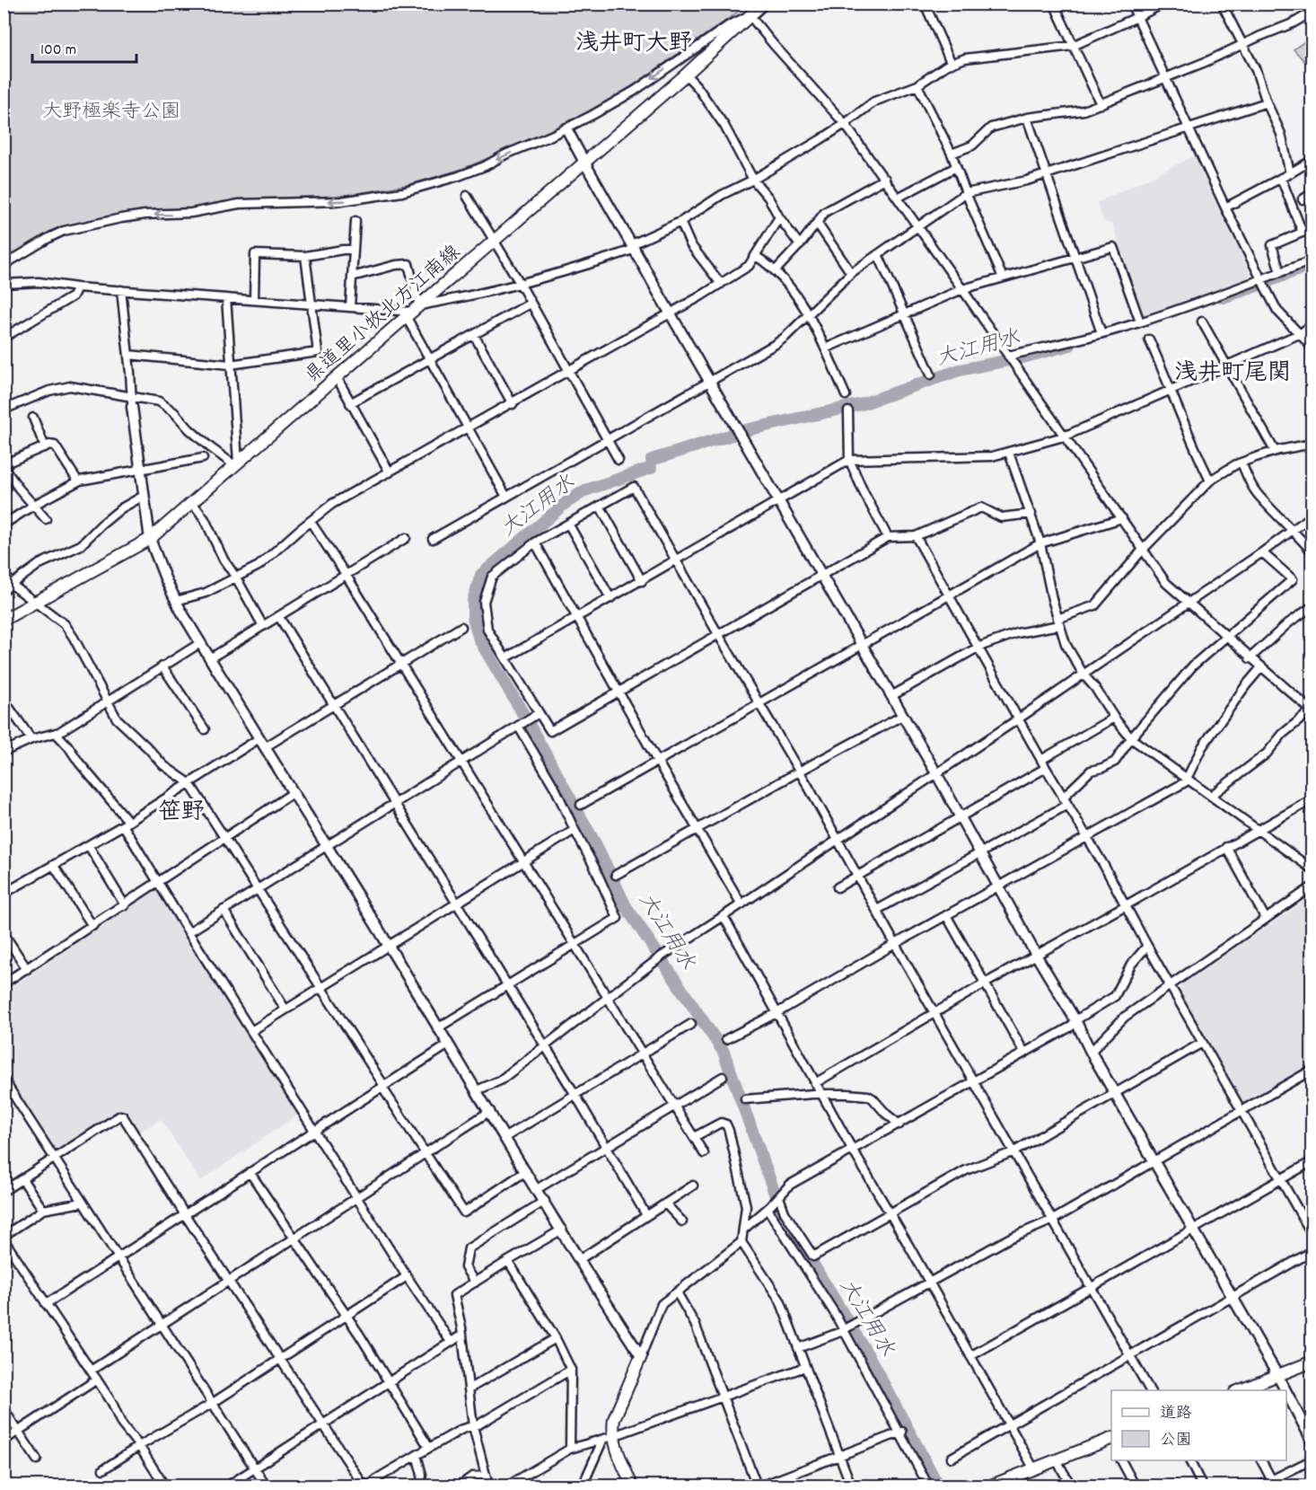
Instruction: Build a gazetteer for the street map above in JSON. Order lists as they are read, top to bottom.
{
  "streets": {
    "main road": ["県道里小牧北方江南線"]
  },
  "districts": ["浅井町大野", "浅井町尾関", "笹野"],
  "water": ["大江用水"],
  "parks": ["大野極楽寺公園"],
  "legend": ["道路", "公園"],
  "scale_bar": "100 m"
}
